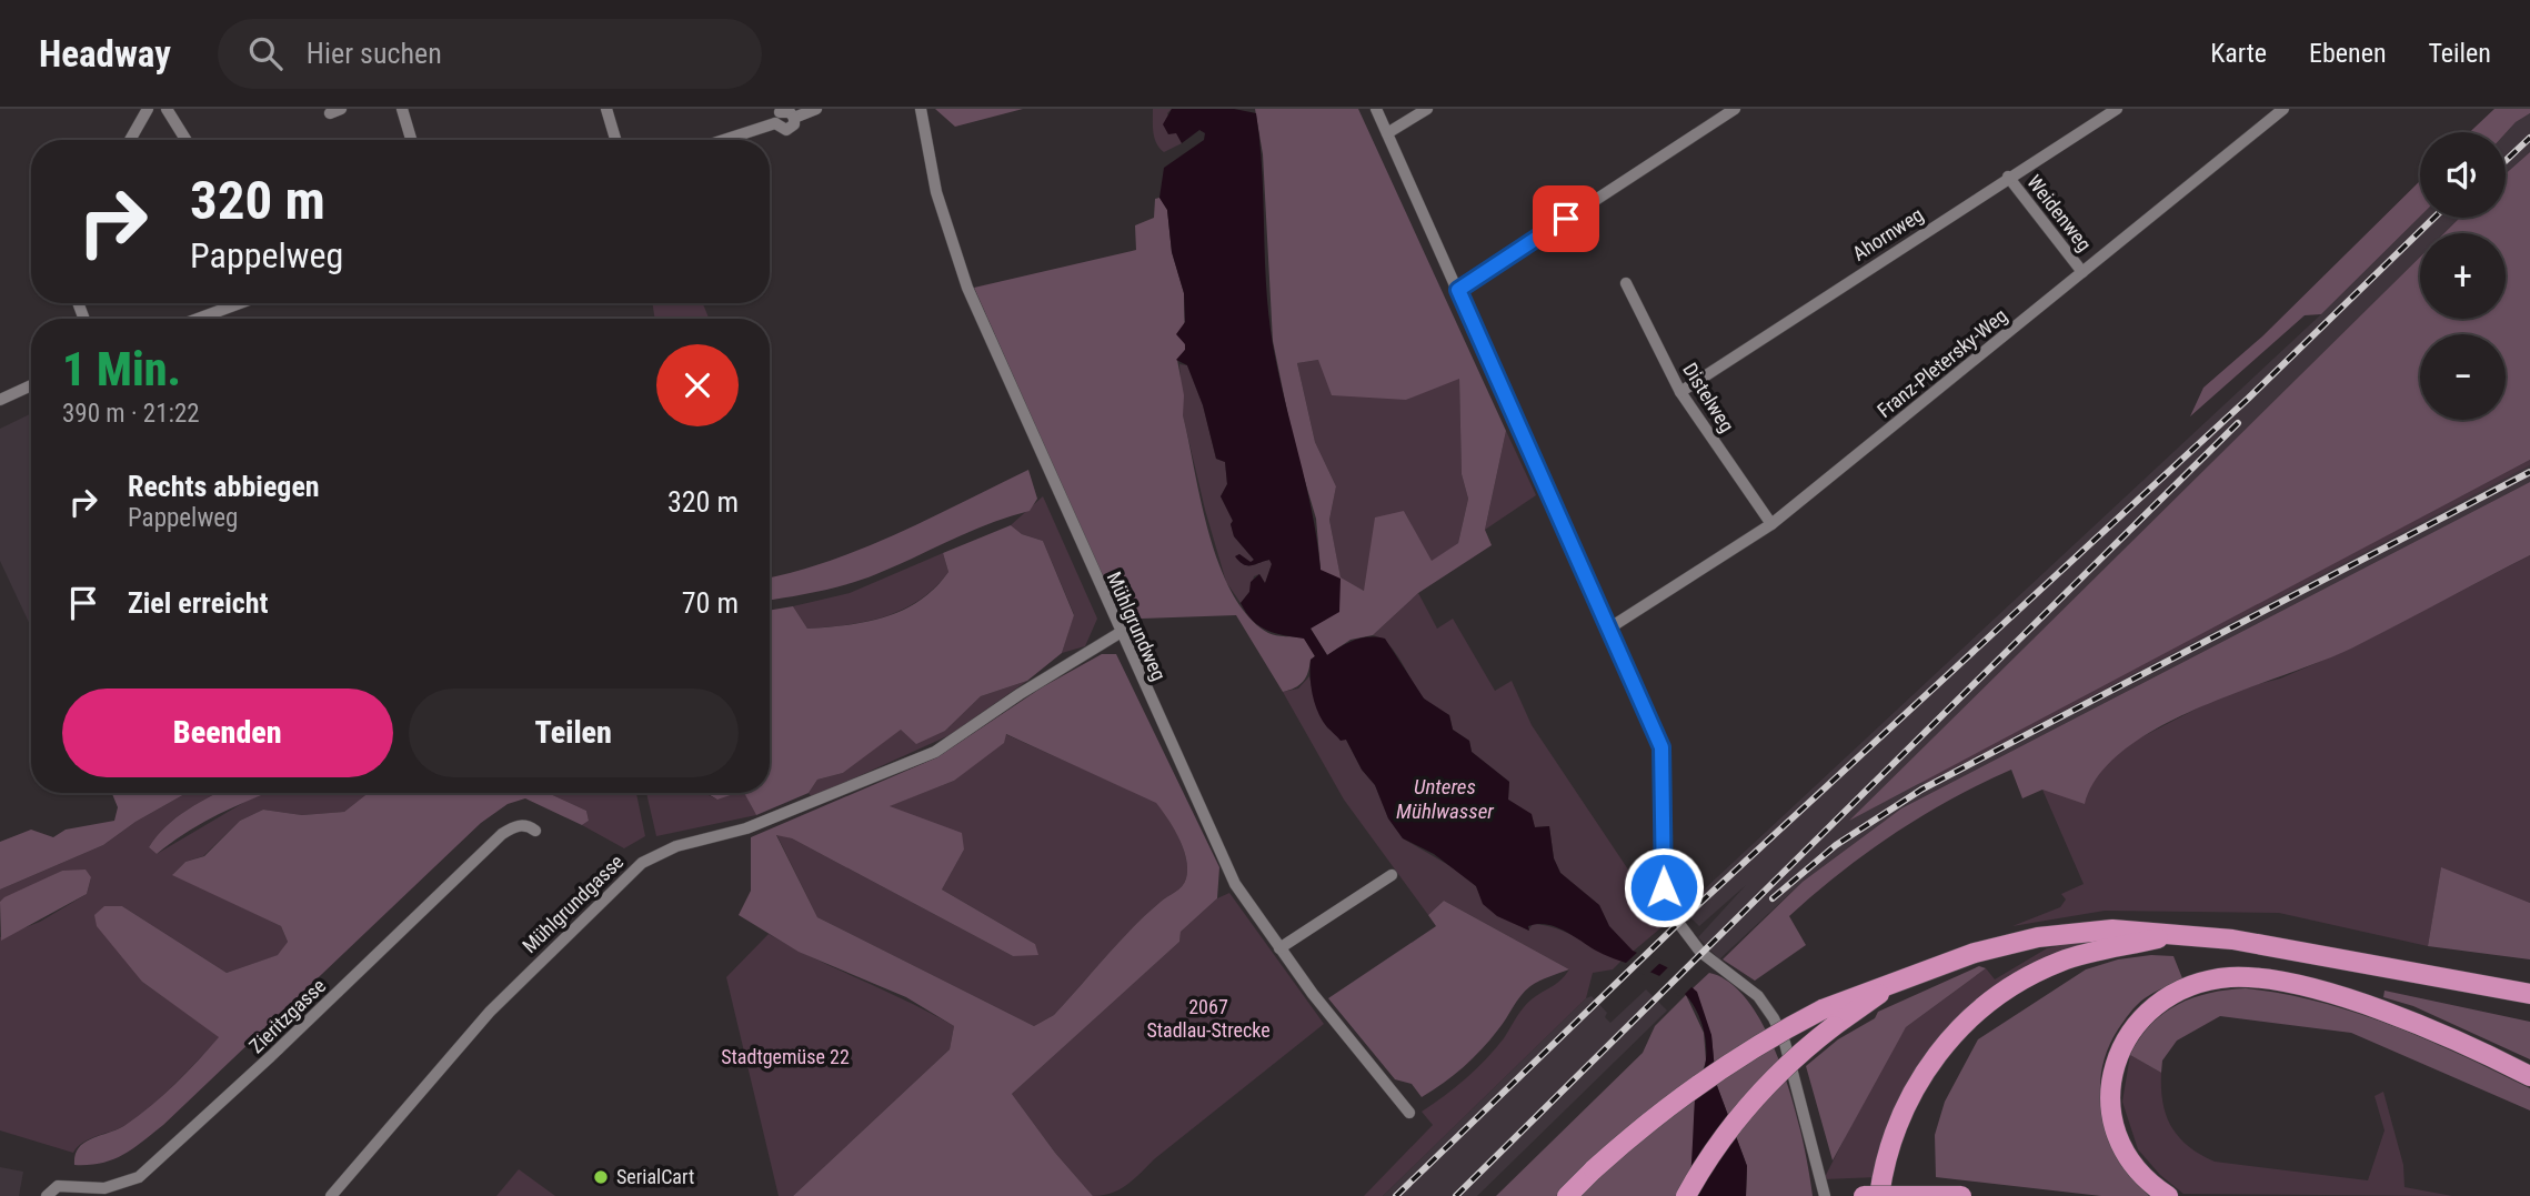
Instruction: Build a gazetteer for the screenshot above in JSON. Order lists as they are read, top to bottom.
{
  "streets": {
    "street": [
      "Weidenweg",
      "Ahornweg",
      "Franz-Pletersky-Weg",
      "Distelweg",
      "Mühlgrundweg",
      "Mühlgrundgasse",
      "Zieritzgasse"
    ]
  },
  "crossings": [
    ["Weidenweg", "Ahornweg"],
    ["Weidenweg", "Franz-Pletersky-Weg"],
    ["Ahornweg", "Distelweg"],
    ["Franz-Pletersky-Weg", "Distelweg"],
    ["Mühlgrundweg", "Mühlgrundgasse"]
  ],
  "water": ["Unteres Mühlwasser"],
  "parks": ["2067 Stadlau-Strecke", "Stadtgemüse 22"],
  "places": ["SerialCart"],
  "page": {
    "header": "Headway",
    "search": "Hier suchen",
    "nav": ["Karte", "Ebenen", "Teilen"],
    "map_buttons": ["+", "−"],
    "turn": ["320 m", "Pappelweg"],
    "heading": ["1 Min.", "390 m · 21:22"],
    "list": [
      {
        "name": "Rechts abbiegen",
        "note": "Pappelweg",
        "value": "320 m"
      },
      {
        "name": "Ziel erreicht",
        "value": "70 m"
      }
    ],
    "buttons": ["Beenden", "Teilen"]
  }
}
